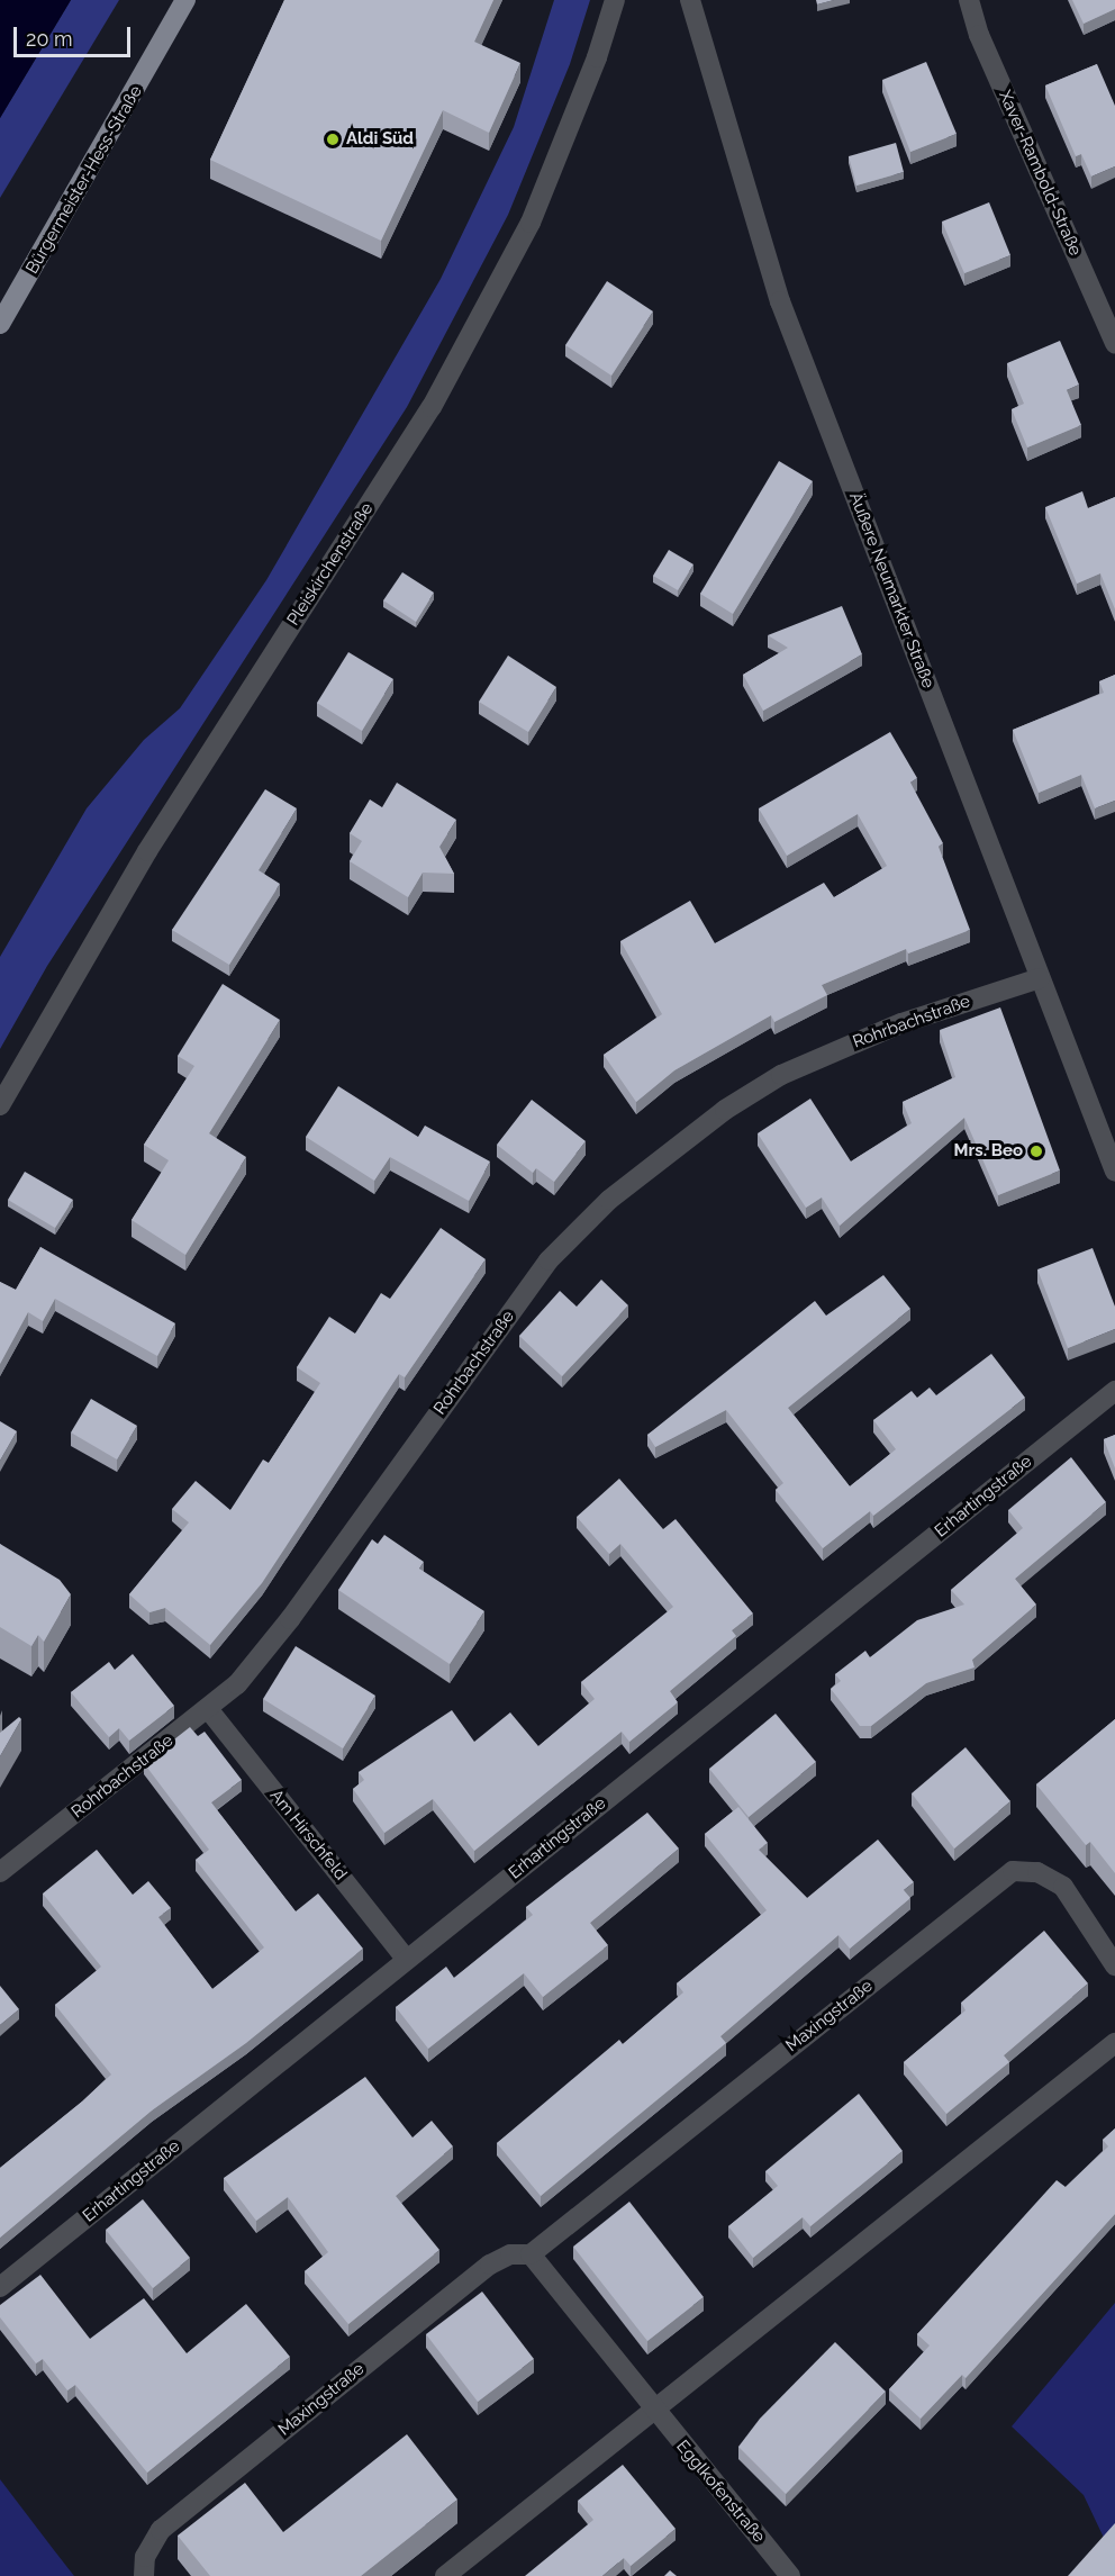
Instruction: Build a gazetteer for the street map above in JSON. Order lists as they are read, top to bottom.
{
  "streets": {
    "main road": ["Bürgermeister-Hess-Straße"],
    "street": [
      "Xaver-Rambold-Straße",
      "Pleiskirchenstraße",
      "Äußere Neumarkter Straße",
      "Rohrbachstraße",
      "Erhartingstraße",
      "Am Hirschfeld",
      "Maxingstraße",
      "Egglkofenstraße"
    ]
  },
  "crossings": [
    ["Äußere Neumarkter Straße", "Rohrbachstraße"],
    ["Rohrbachstraße", "Am Hirschfeld"],
    ["Erhartingstraße", "Am Hirschfeld"]
  ],
  "places": ["Aldi Süd", "Mrs. Beo"],
  "scale_bar": "20 m"
}
